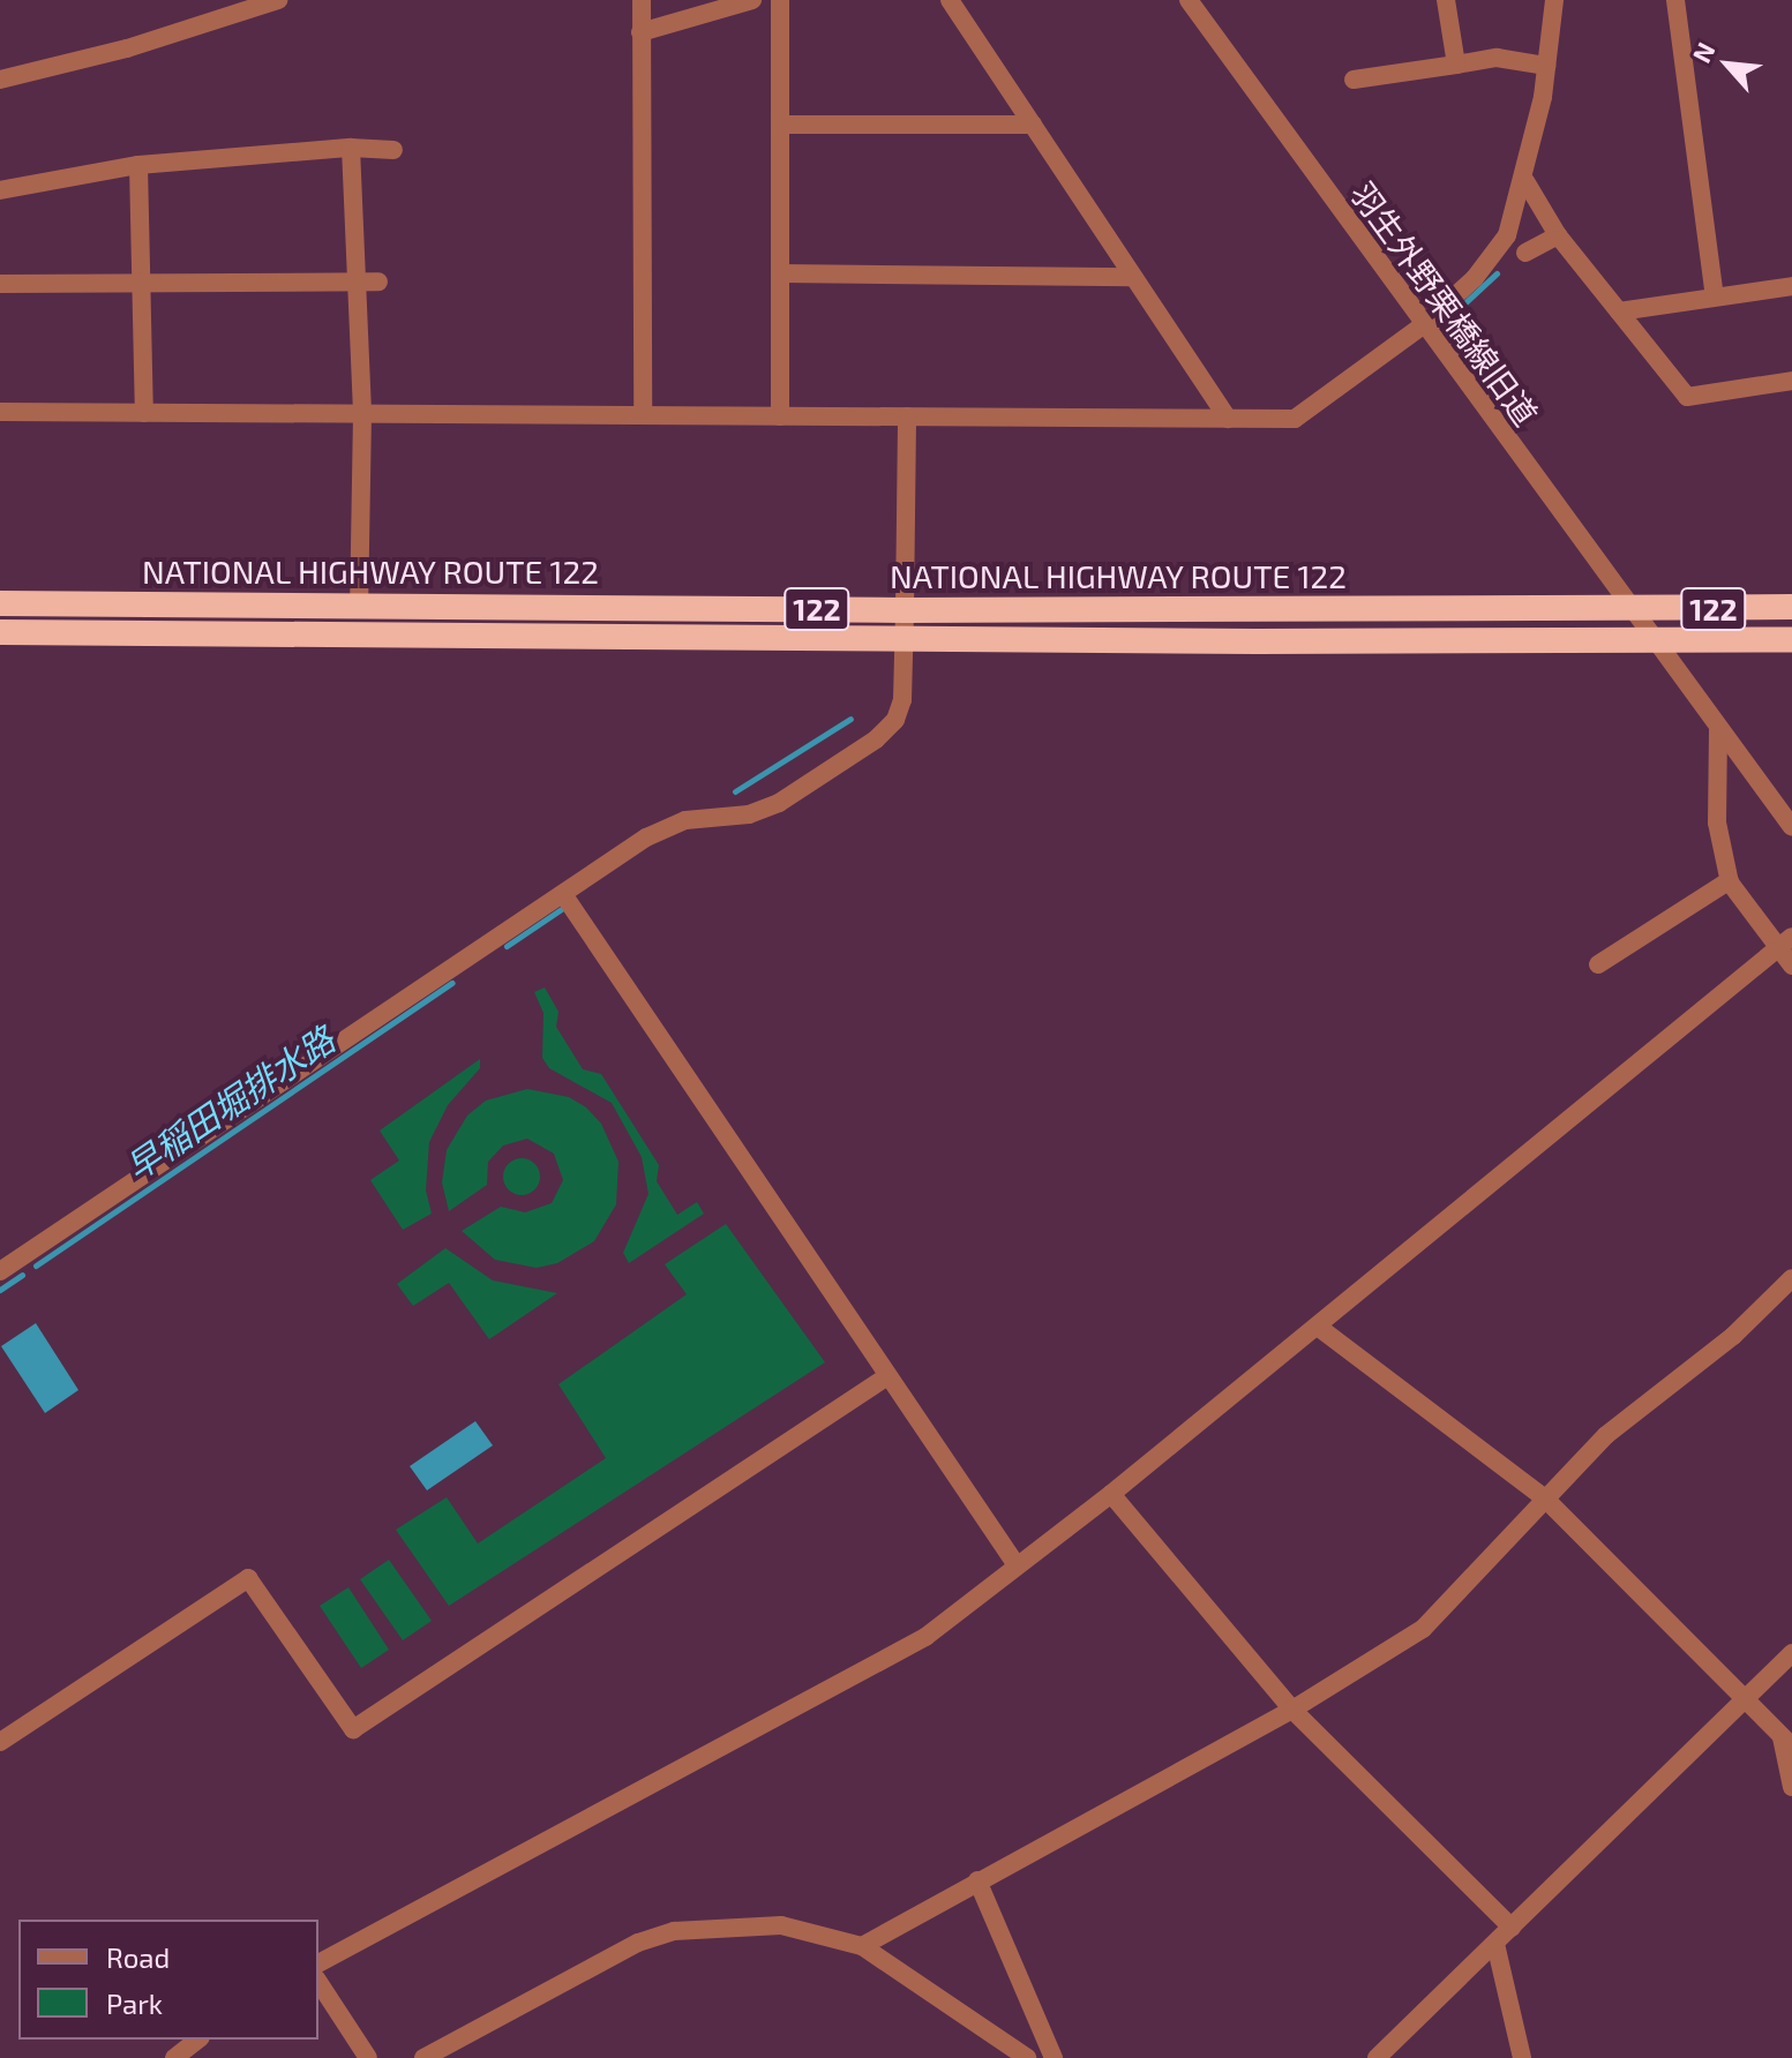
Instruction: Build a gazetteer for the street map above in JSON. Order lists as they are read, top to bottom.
{
  "streets": {
    "highway": ["NATIONAL HIGHWAY ROUTE 122", "122"],
    "street": ["羽生外野栗橋線旧道"]
  },
  "crossings": [
    ["羽生外野栗橋線旧道", "NATIONAL HIGHWAY ROUTE 122"]
  ],
  "water": ["早稲田堀排水路"],
  "legend": ["Road", "Park"],
  "north": "top left"
}
